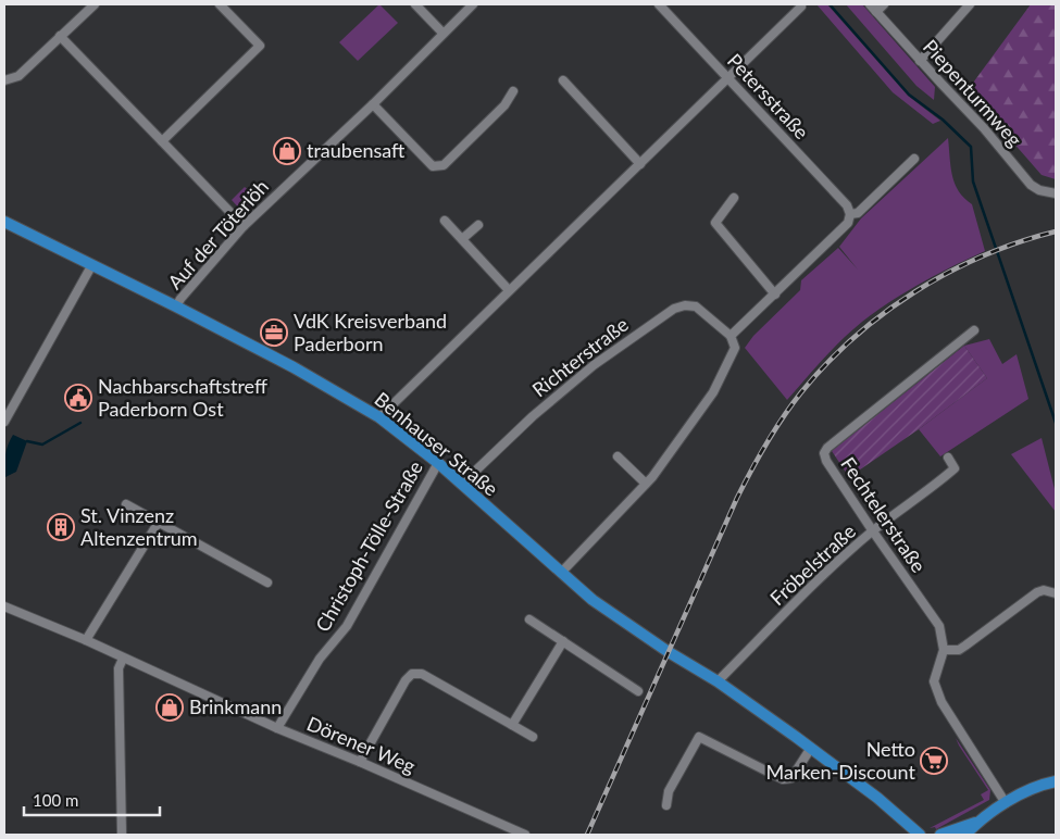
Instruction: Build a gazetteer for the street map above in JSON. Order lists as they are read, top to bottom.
{
  "streets": {
    "main road": ["Benhauser Straße"],
    "street": [
      "Piepenturmweg",
      "Petersstraße",
      "Auf der Töterlöh",
      "Richterstraße",
      "Fechtelerstraße",
      "Christoph-Tölle-Straße",
      "Fröbelstraße",
      "Dörener Weg"
    ]
  },
  "crossings": [
    ["Auf der Töterlöh", "Benhauser Straße"],
    ["Richterstraße", "Benhauser Straße"],
    ["Benhauser Straße", "Christoph-Tölle-Straße"],
    ["Benhauser Straße", "Fröbelstraße"],
    ["Fechtelerstraße", "Fröbelstraße"],
    ["Christoph-Tölle-Straße", "Dörener Weg"]
  ],
  "places": {
    "shop": ["traubensaft", "Brinkmann"],
    "office": ["VdK Kreisverband Paderborn"],
    "public building": ["Nachbarschaftstreff Paderborn Ost"],
    "building": ["St. Vinzenz Altenzentrum"],
    "supermarket": ["Netto Marken-Discount"]
  },
  "scale_bar": "100 m"
}
